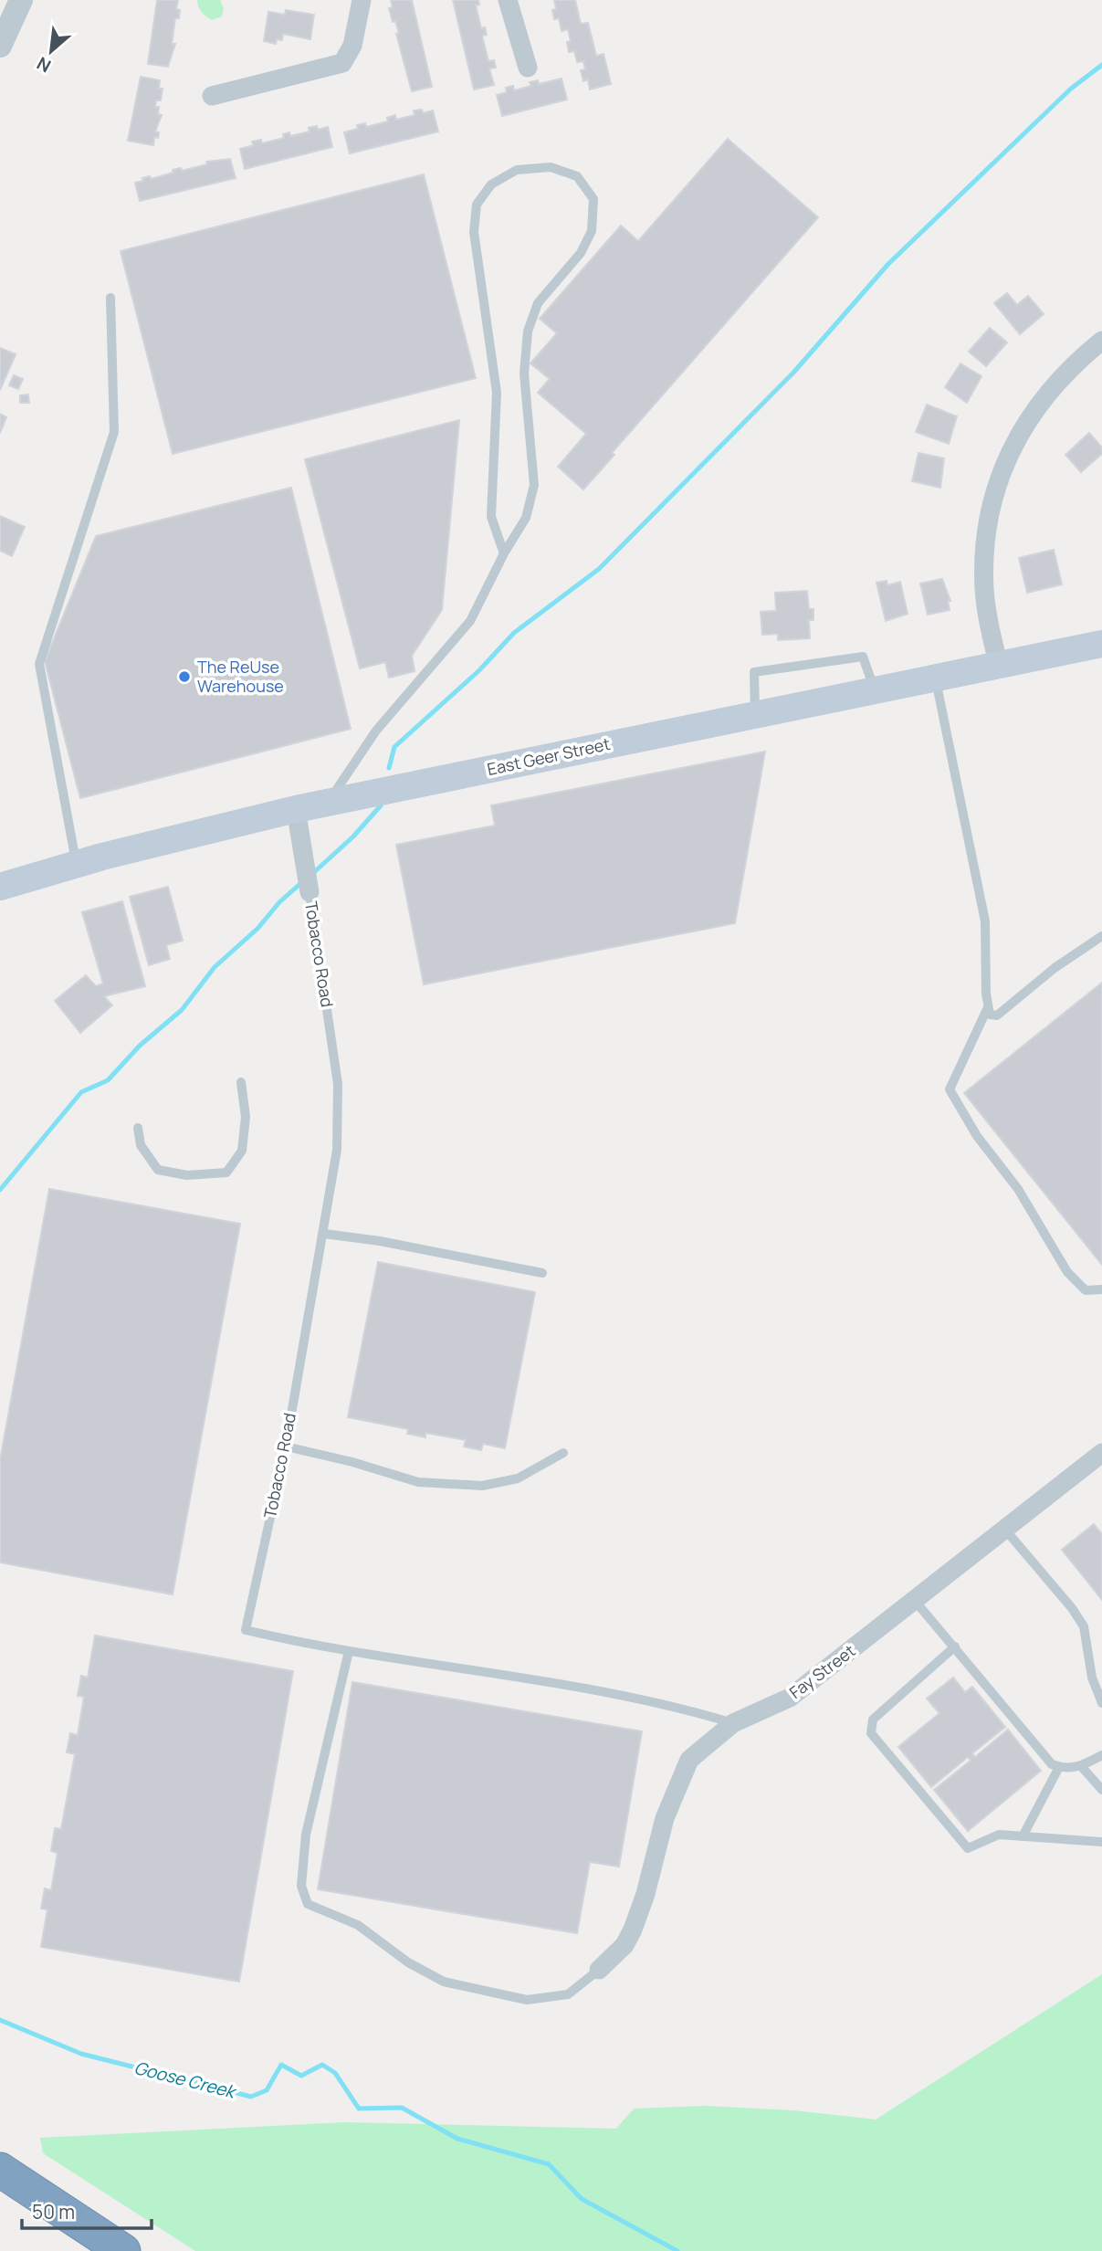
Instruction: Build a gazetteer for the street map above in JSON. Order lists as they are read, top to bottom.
{
  "streets": {
    "main road": ["East Geer Street"],
    "street": ["Tobacco Road", "Fay Street"]
  },
  "crossings": [
    ["East Geer Street", "Tobacco Road"],
    ["Tobacco Road", "Fay Street"]
  ],
  "water": ["Goose Creek"],
  "places": ["The ReUse Warehouse"],
  "scale_bar": "50 m",
  "north": "bottom left"
}
